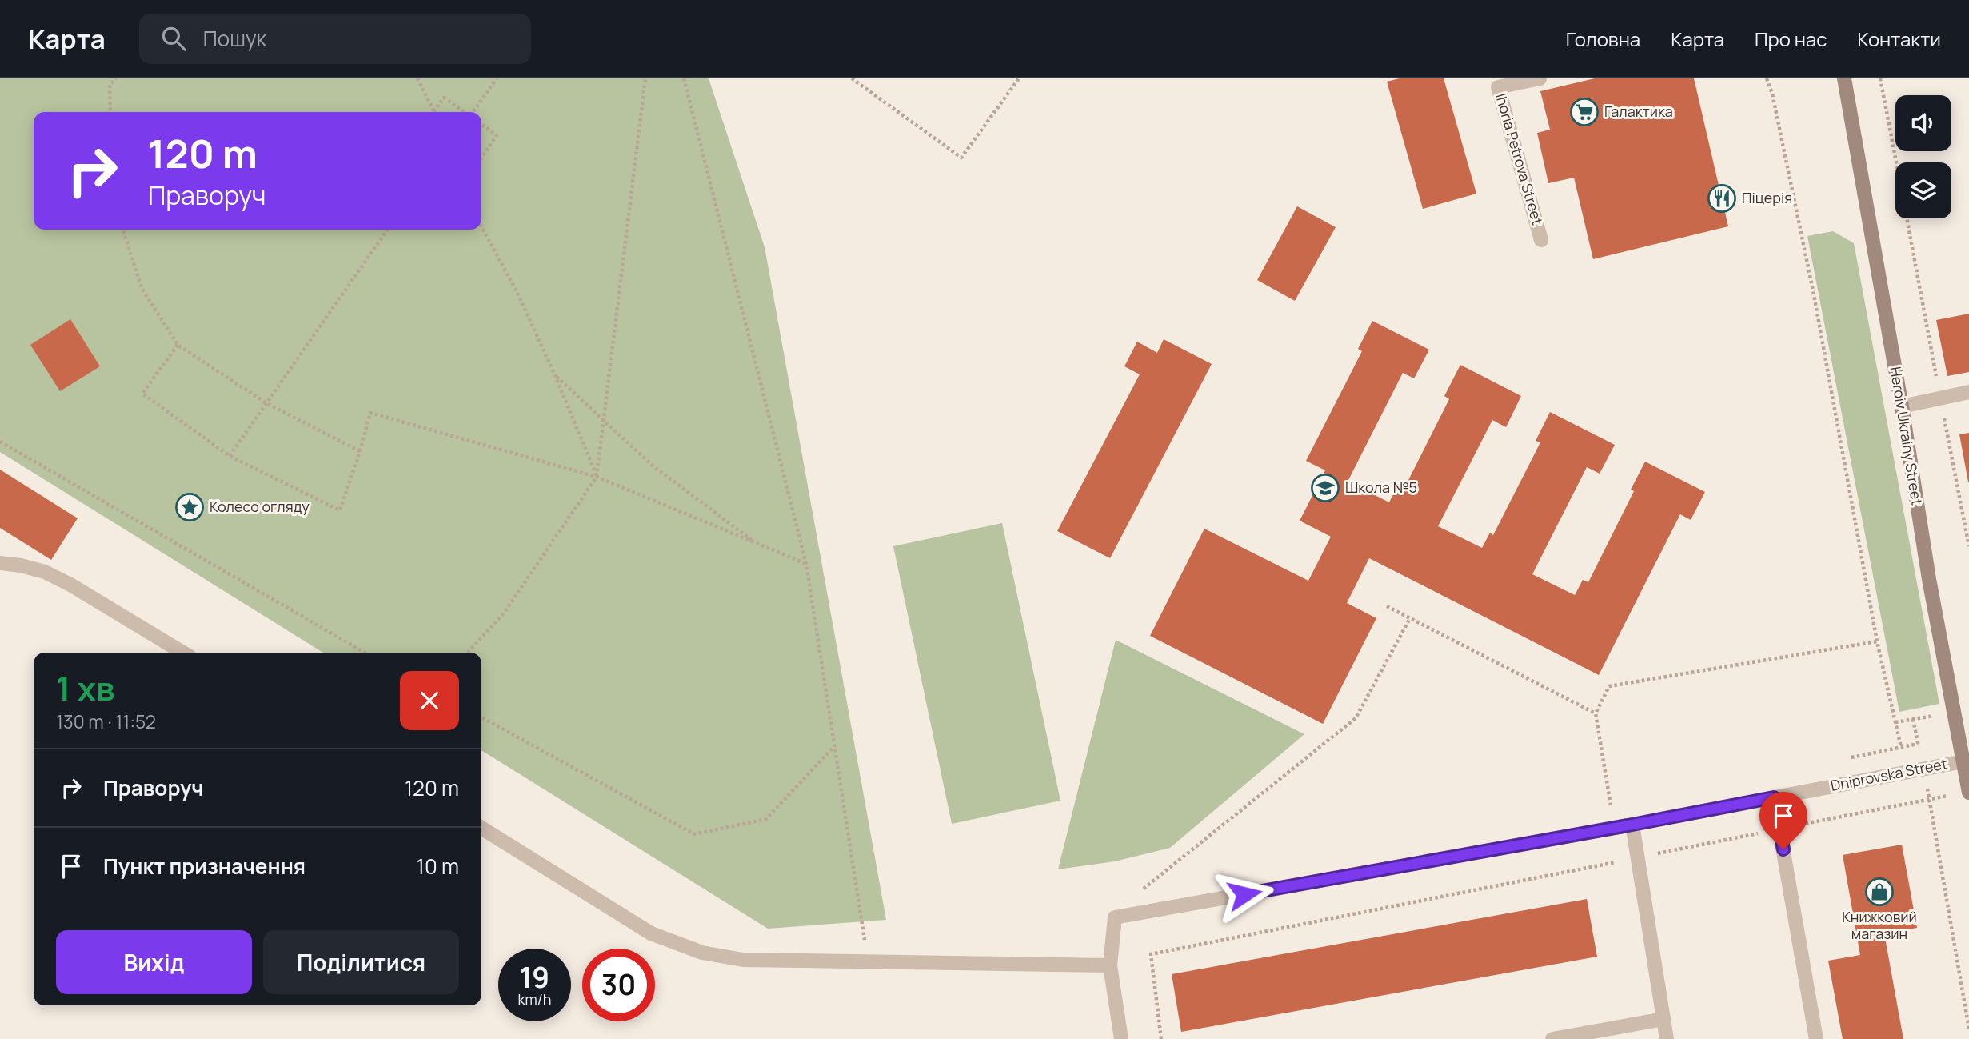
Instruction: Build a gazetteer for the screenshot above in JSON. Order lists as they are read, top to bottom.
{
  "streets": {
    "street": ["Ihoria Petrova Street", "Heroiv Ukrainy Street", "Dniprovska Street"]
  },
  "crossings": [
    ["Heroiv Ukrainy Street", "Dniprovska Street"]
  ],
  "places": {
    "supermarket": ["Галактика"],
    "restaurant": ["Піцерія"],
    "school or university": ["Школа №5"],
    "place": ["Колесо огляду"],
    "shop": ["Книжковий магазин"]
  },
  "page": {
    "header": "Карта",
    "search": "Пошук",
    "nav": [
      "Головна",
      "Карта",
      "Про нас",
      "Контакти"
    ],
    "turn": ["120 m", "Праворуч"],
    "heading": ["1 хв", "130 m · 11:52"],
    "list": [
      {
        "name": "Праворуч",
        "value": "120 m"
      },
      {
        "name": "Пункт призначення",
        "value": "10 m"
      }
    ],
    "buttons": ["Вихід", "Поділитися"],
    "speed": "19 km/h",
    "limit": "30"
  }
}
